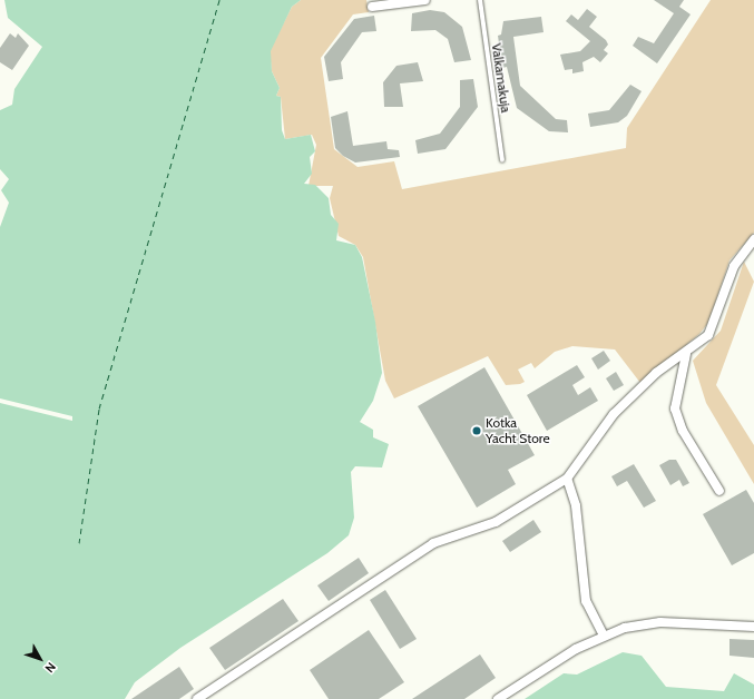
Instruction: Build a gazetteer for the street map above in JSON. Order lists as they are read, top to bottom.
{
  "streets": {
    "lane": ["Valkamakuja"]
  },
  "places": ["Kotka Yacht Store"],
  "north": "bottom right"
}
